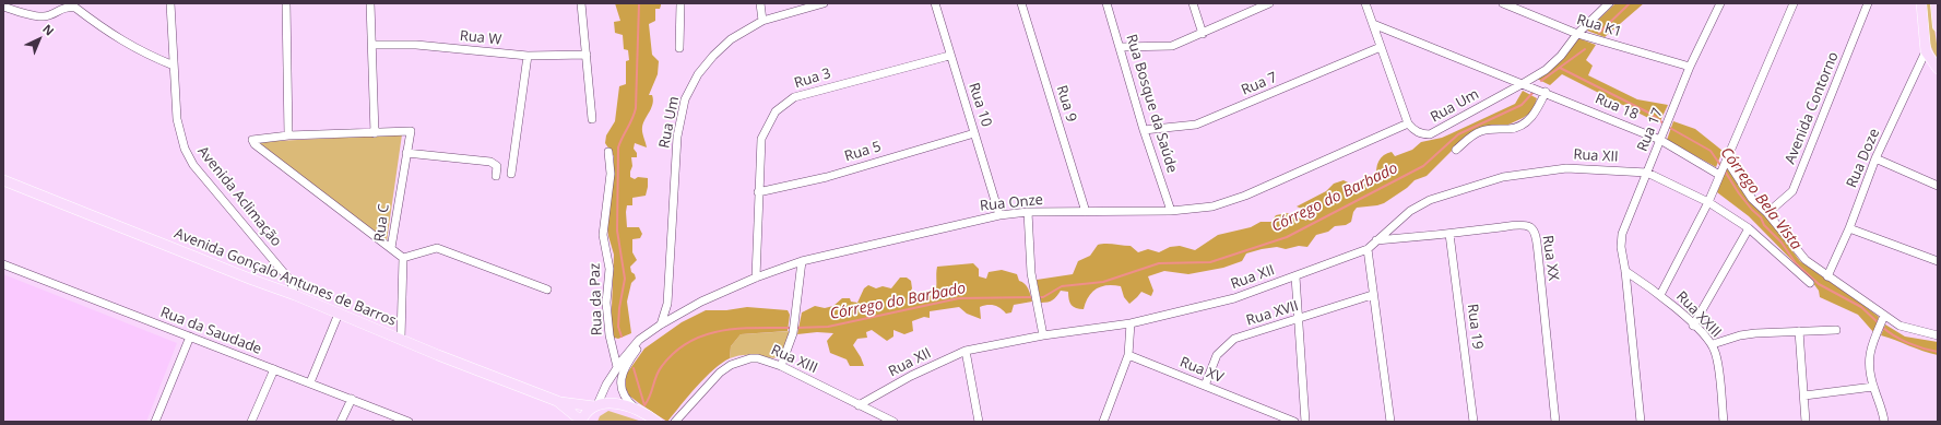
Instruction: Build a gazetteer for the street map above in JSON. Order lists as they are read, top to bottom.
{
  "streets": {
    "main road": ["Avenida Gonçalo Antunes de Barros"],
    "street": [
      "Rua K1",
      "Rua W",
      "Rua 3",
      "Rua 7",
      "Rua 9",
      "Rua Bosque da Saúde",
      "Rua 10",
      "Rua Um",
      "Rua 18",
      "Avenida Contorno",
      "Rua 17",
      "Rua 5",
      "Rua XII",
      "Rua Doze",
      "Avenida Aclimação",
      "Rua Onze",
      "Rua C",
      "Rua XX",
      "Rua da Paz",
      "Rua XVII",
      "Rua XXIII",
      "Rua 19",
      "Rua da Saudade",
      "Rua XIII",
      "Rua XV"
    ]
  },
  "crossings": [
    ["Rua K1", "Rua Um"],
    ["Rua K1", "Rua 17"],
    ["Rua 3", "Rua 10"],
    ["Rua 3", "Rua 5"],
    ["Rua 3", "Rua Onze"],
    ["Rua 7", "Rua Bosque da Saúde"],
    ["Rua 9", "Rua Onze"],
    ["Rua Bosque da Saúde", "Rua Onze"],
    ["Rua 10", "Rua 5"],
    ["Rua 10", "Rua Onze"],
    ["Rua Um", "Rua 18"],
    ["Rua Um", "Rua Onze"],
    ["Rua 18", "Rua 17"],
    ["Rua 17", "Rua XII"],
    ["Rua 17", "Rua XXIII"],
    ["Rua XII", "Rua XX"],
    ["Rua XII", "Rua XIII"],
    ["Avenida Aclimação", "Avenida Gonçalo Antunes de Barros"],
    ["Rua Onze", "Avenida Gonçalo Antunes de Barros"],
    ["Rua Onze", "Rua da Paz"],
    ["Rua C", "Avenida Gonçalo Antunes de Barros"],
    ["Rua XX", "Rua 19"],
    ["Rua XVII", "Rua XV"]
  ],
  "water": ["Córrego do Barbado", "Córrego Bela Vista"],
  "north": "top right"
}
